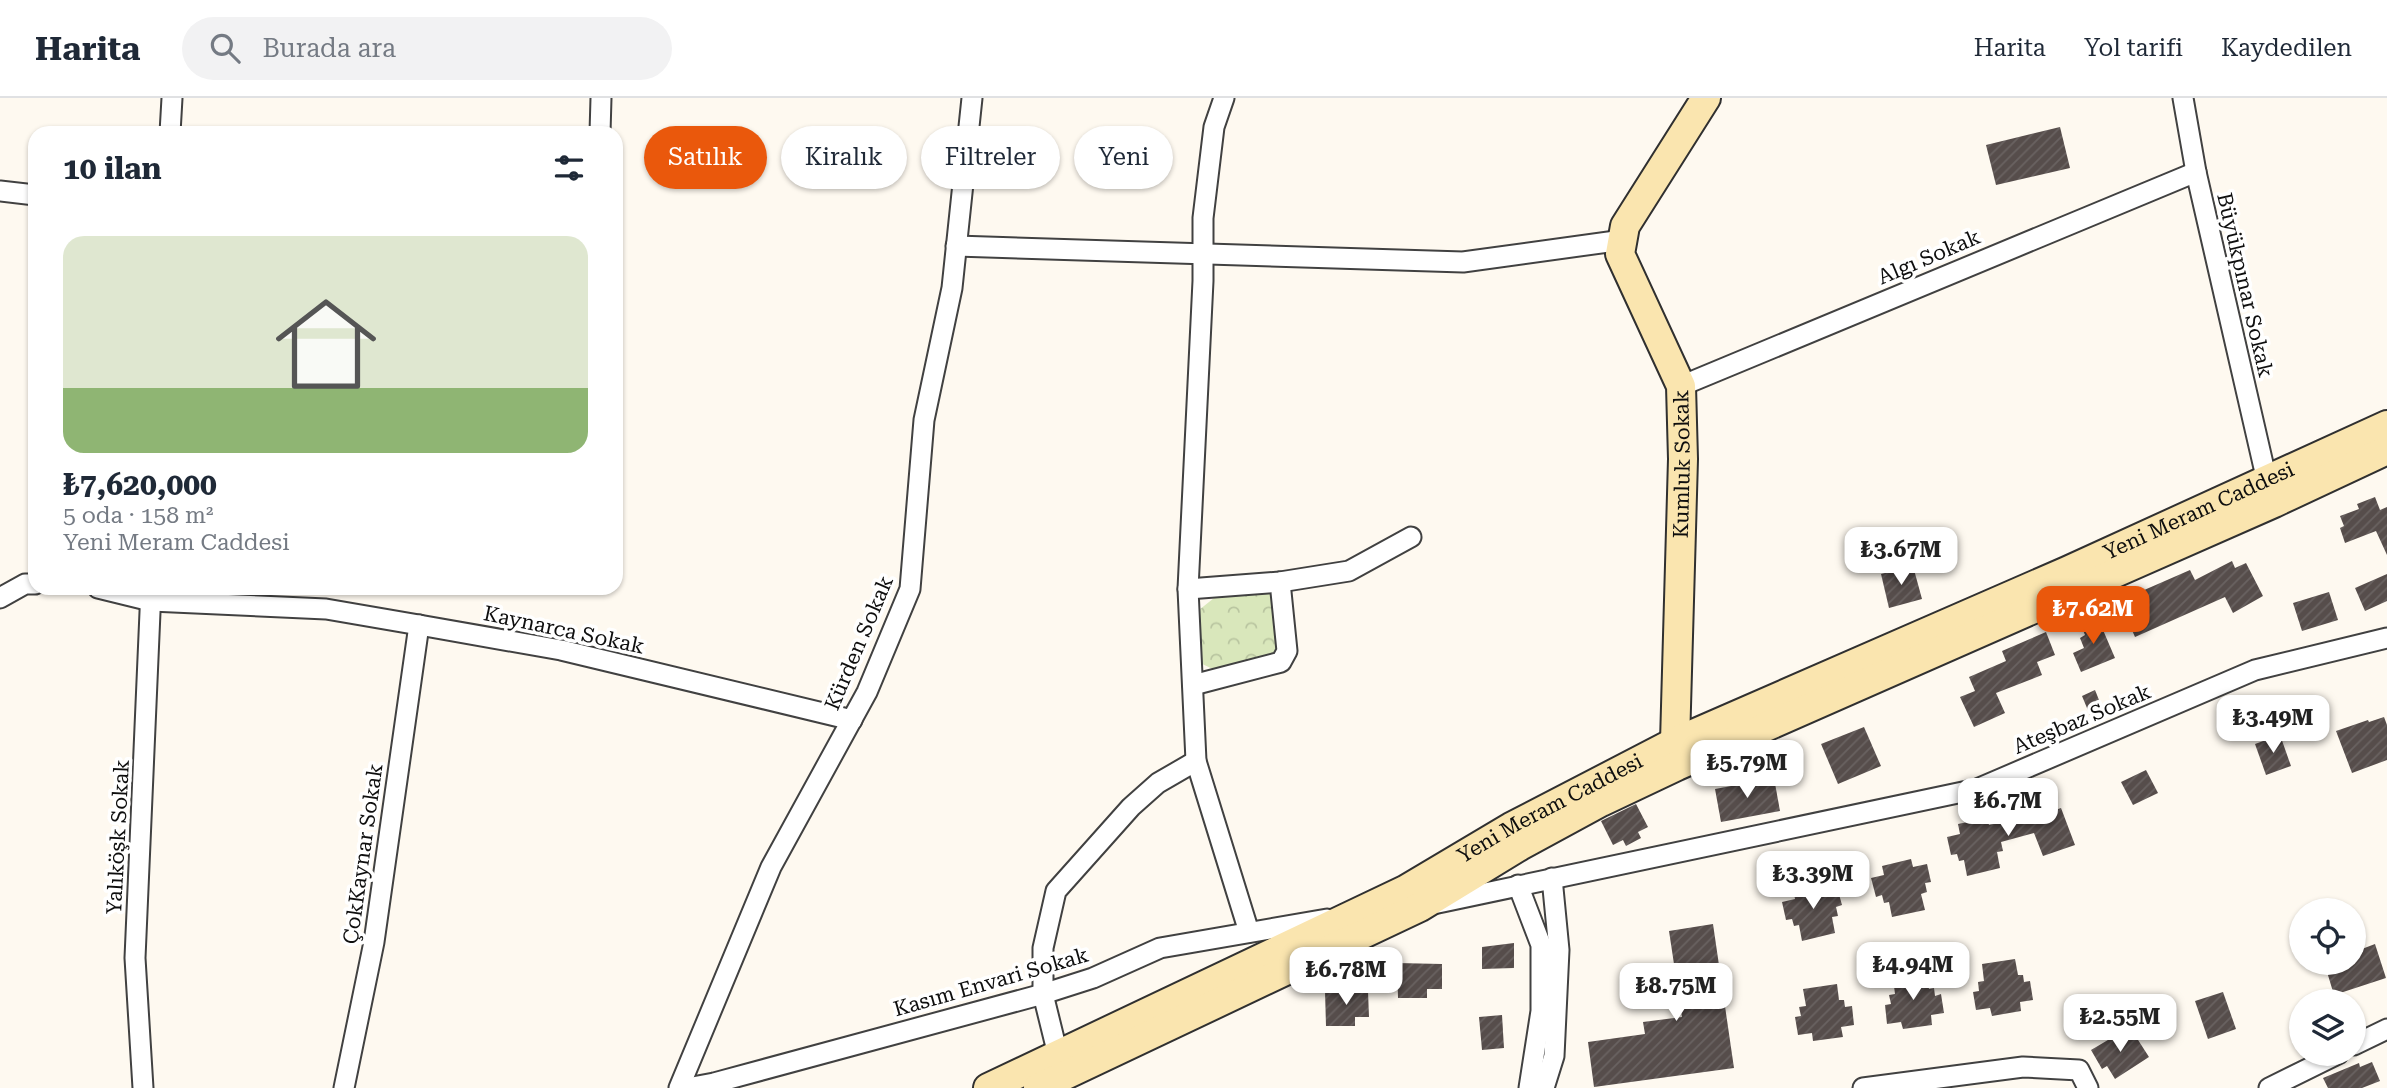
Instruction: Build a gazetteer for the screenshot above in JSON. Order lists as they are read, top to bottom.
{
  "streets": {
    "main road": ["Kumluk Sokak", "Yeni Meram Caddesi"],
    "street": [
      "Algı Sokak",
      "Büyükpınar Sokak",
      "Kaynarca Sokak",
      "Kürden Sokak",
      "Ateşbaz Sokak",
      "Yalıköşk Sokak",
      "ÇokKaynar Sokak",
      "Kasım Envari Sokak"
    ]
  },
  "crossings": [
    ["Algı Sokak", "Büyükpınar Sokak"],
    ["Algı Sokak", "Kumluk Sokak"],
    ["Büyükpınar Sokak", "Yeni Meram Caddesi"],
    ["Kumluk Sokak", "Yeni Meram Caddesi"],
    ["Yeni Meram Caddesi", "Ateşbaz Sokak"],
    ["Yeni Meram Caddesi", "Kasım Envari Sokak"],
    ["Kaynarca Sokak", "Kürden Sokak"],
    ["Kaynarca Sokak", "Yalıköşk Sokak"],
    ["Kaynarca Sokak", "ÇokKaynar Sokak"]
  ],
  "page": {
    "header": "Harita",
    "search": "Burada ara",
    "nav": ["Harita", "Yol tarifi", "Kaydedilen"],
    "chip": [
      "Satılık",
      "Kiralık",
      "Filtreler",
      "Yeni"
    ],
    "heading": "10 ilan",
    "list": [
      {
        "name": "₺7,620,000",
        "note": "5 oda · 158 m² · Yeni Meram Caddesi"
      }
    ],
    "price": [
      "₺3.67M",
      "₺7.62M",
      "₺3.49M",
      "₺5.79M",
      "₺6.7M",
      "₺3.39M",
      "₺4.94M",
      "₺6.78M",
      "₺8.75M",
      "₺2.55M"
    ]
  }
}
